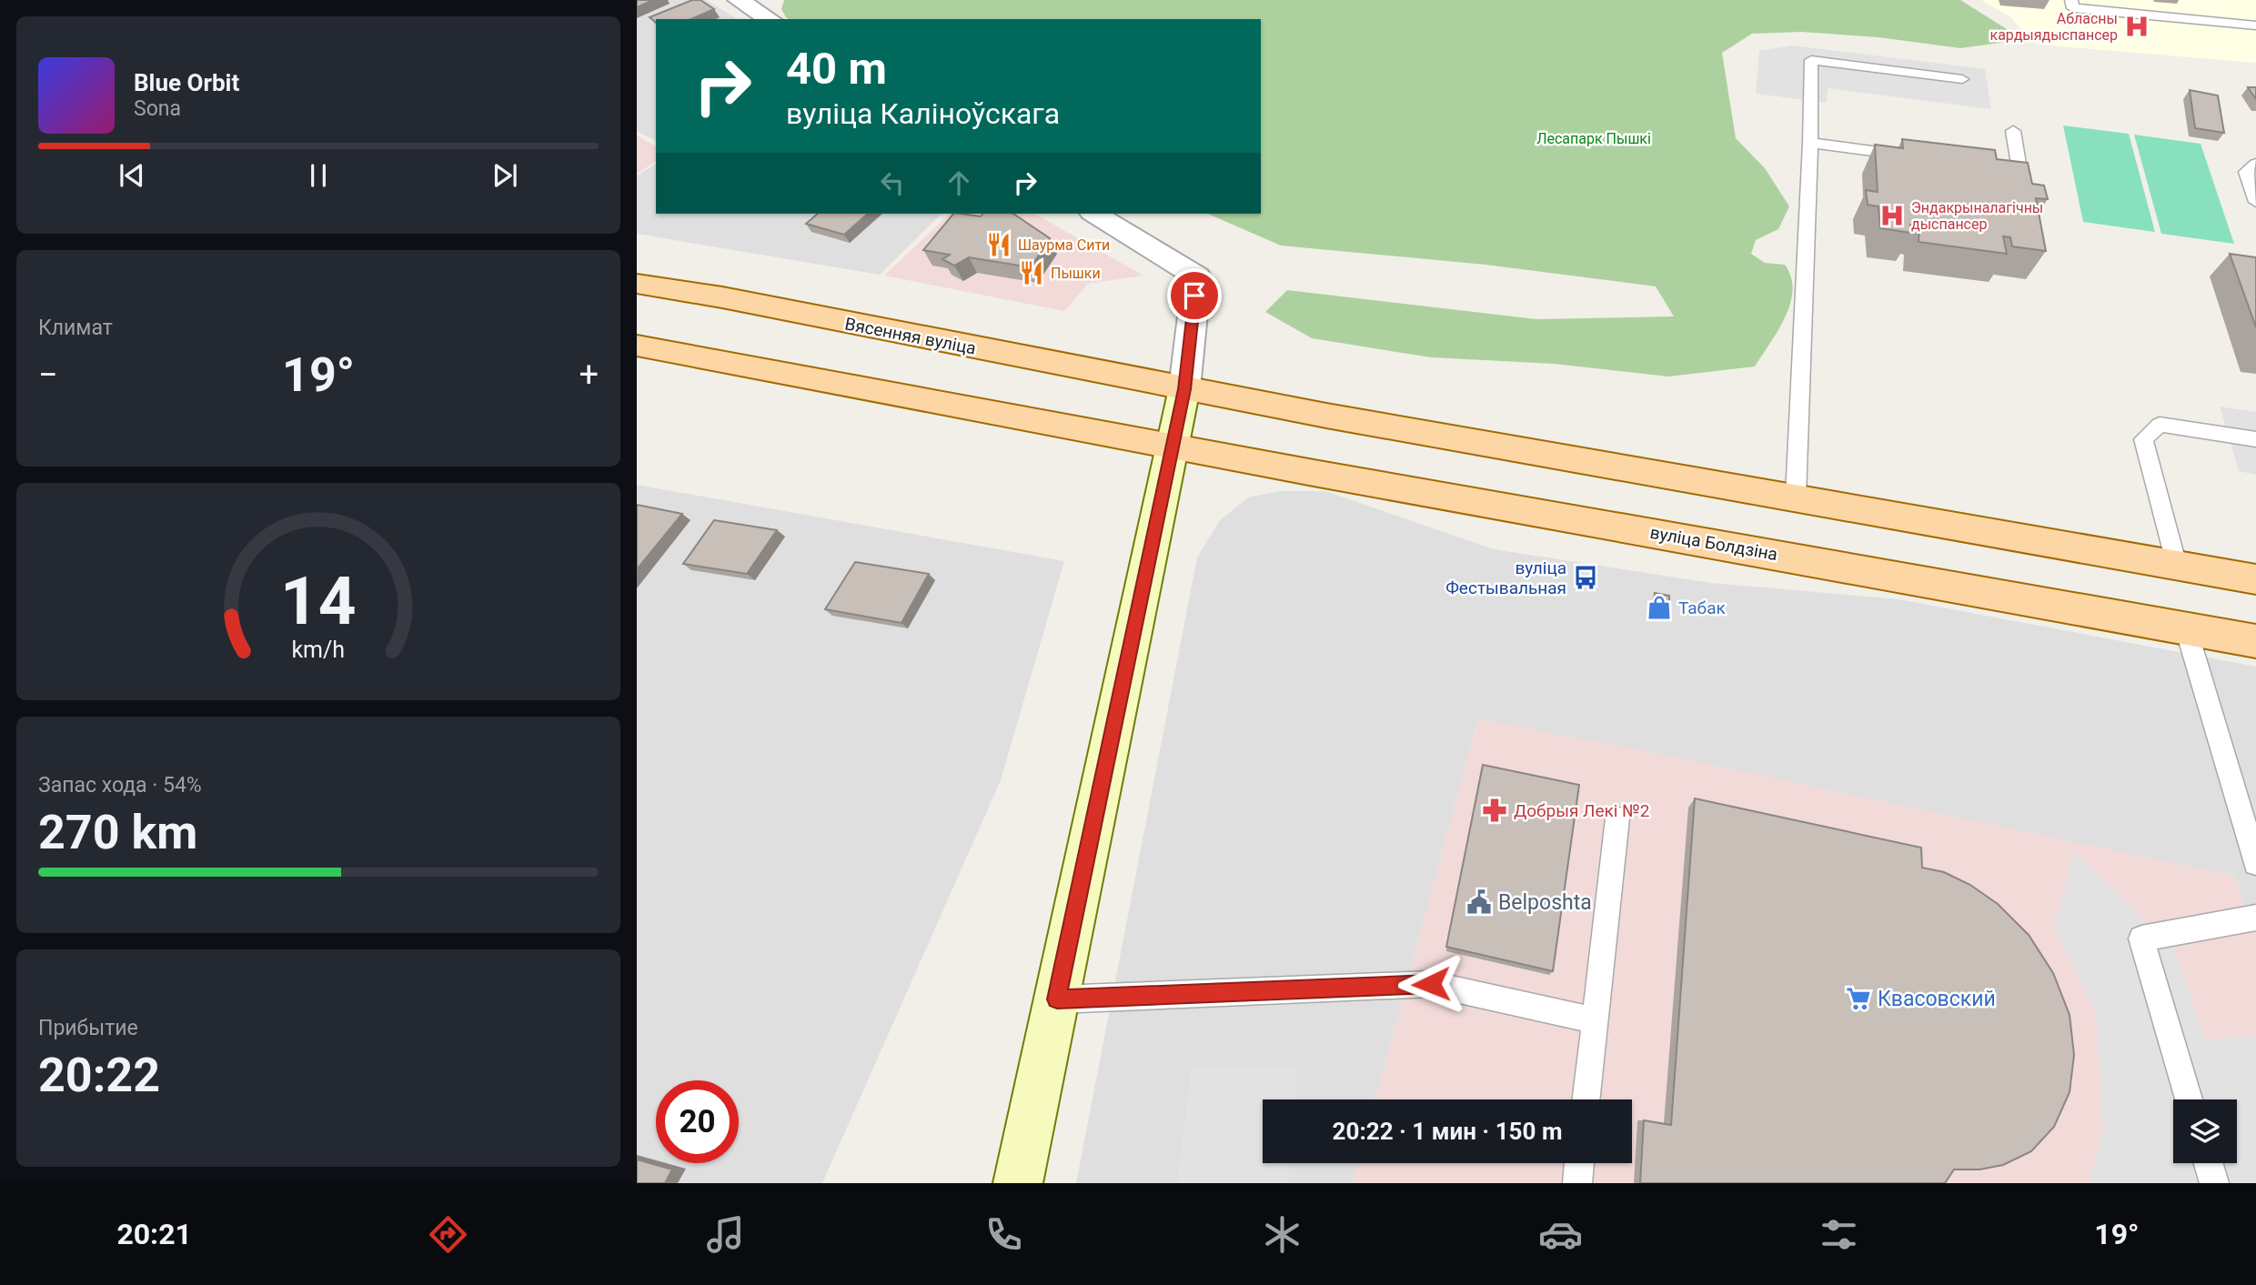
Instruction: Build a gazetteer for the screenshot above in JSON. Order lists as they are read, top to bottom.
{
  "streets": {
    "main road": ["Вясенняя вуліца", "вуліца Болдзіна"]
  },
  "parks": ["Лесапарк Пышкі"],
  "places": {
    "hospital": ["Абласны кардыядыспансер", "Эндакрыналагічны дыспансер"],
    "restaurant": ["Шаурма Сити", "Пышки"],
    "bus stop": ["вуліца Фестывальная"],
    "shop": ["Табак"],
    "pharmacy": ["Добрыя Лекі №2"],
    "public building": ["Belposhta"],
    "supermarket": ["Квасовский"]
  },
  "page": {
    "turn": ["40 m", "вуліца Каліноўскага"],
    "song": ["Blue Orbit", "Sona"],
    "tile": [
      "Климат",
      ["Запас хода · 54%", "270 km"],
      ["Прибытие", "20:22"]
    ],
    "heat": ["−", "19°", "+"],
    "limit": "20",
    "trip": "20:22 · 1 мин · 150 m",
    "tabs": ["20:21", "19°"],
    "gauge": ["14", "km/h"]
  }
}
